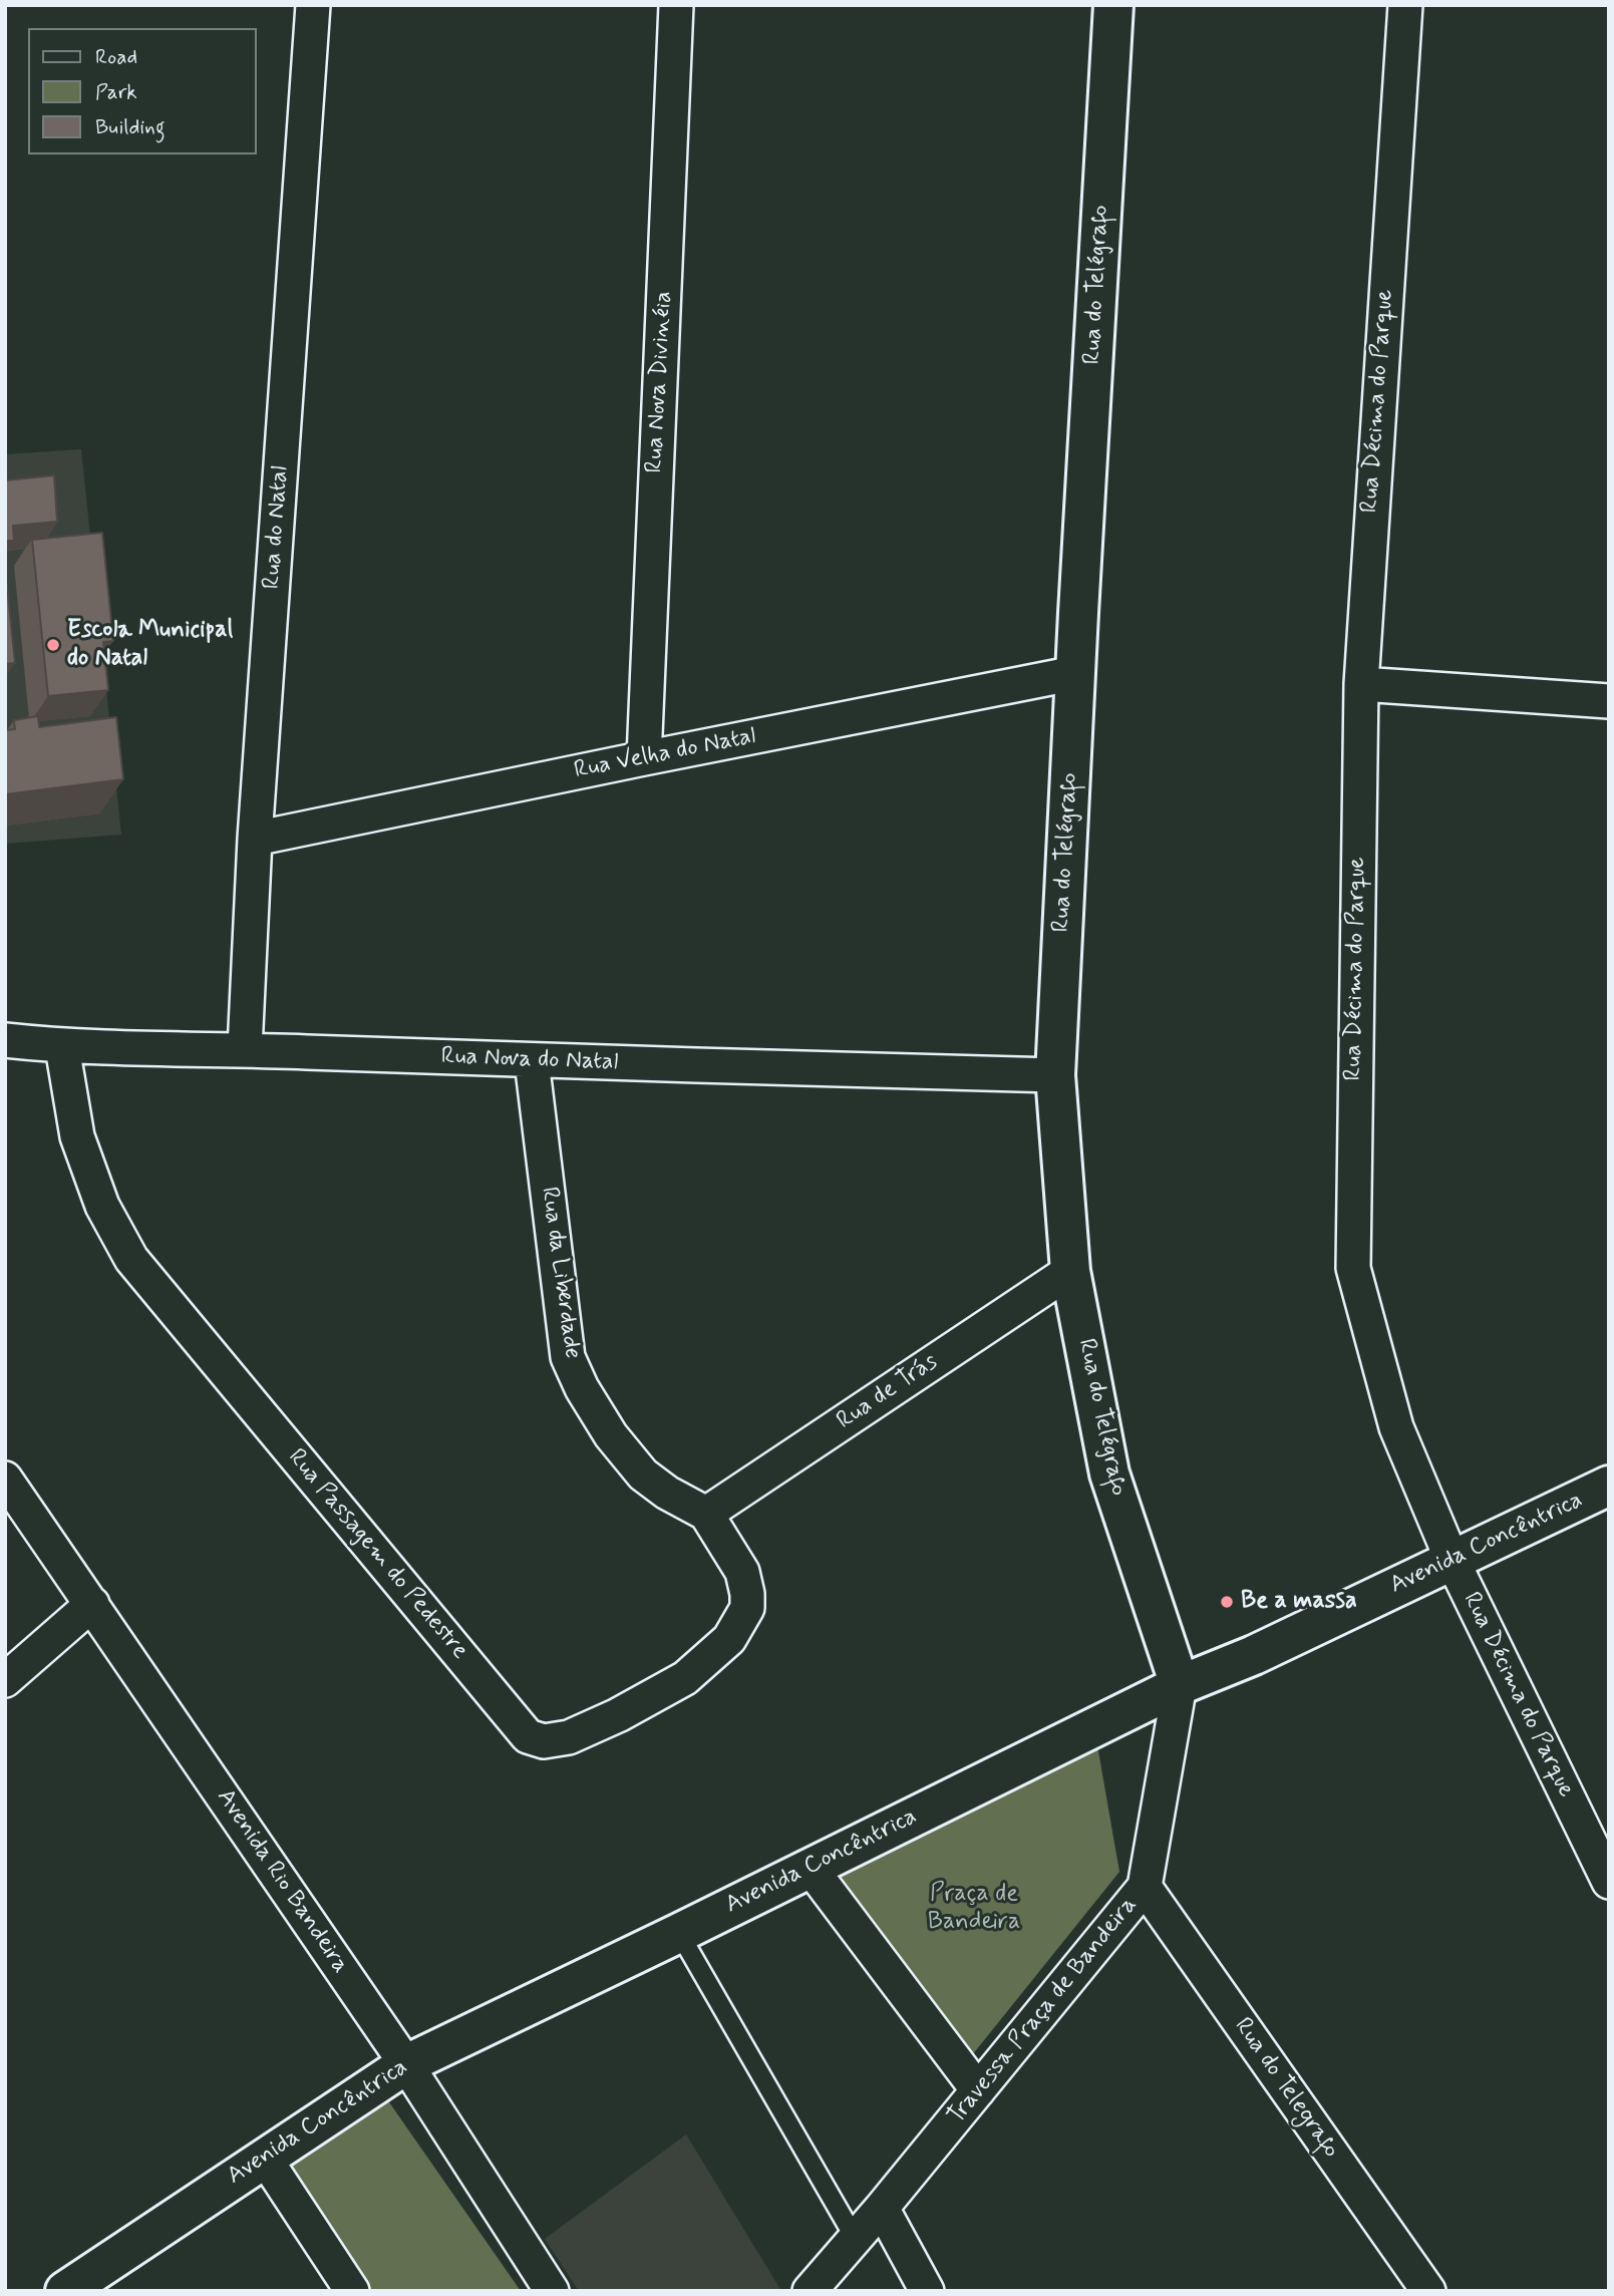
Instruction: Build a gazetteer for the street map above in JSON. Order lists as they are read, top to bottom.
{
  "streets": {
    "street": [
      "Rua do Telégrafo",
      "Rua Nova Divinéia",
      "Rua Décima do Parque",
      "Rua do Natal",
      "Rua Velha do Natal",
      "Rua Nova do Natal",
      "Rua da Liberdade",
      "Rua de Trás",
      "Avenida Concêntrica",
      "Rua Passagem do Pedestre",
      "Avenida Rio Bandeira",
      "Travessa Praça de Bandeira",
      "Rua do Telegrafo"
    ]
  },
  "crossings": [
    ["Rua do Telégrafo", "Rua Velha do Natal"],
    ["Rua do Telégrafo", "Rua Nova do Natal"],
    ["Rua do Telégrafo", "Rua de Trás"],
    ["Rua do Telégrafo", "Avenida Concêntrica"],
    ["Rua do Telégrafo", "Travessa Praça de Bandeira"],
    ["Rua Nova Divinéia", "Rua Velha do Natal"],
    ["Rua Décima do Parque", "Avenida Concêntrica"],
    ["Rua do Natal", "Rua Velha do Natal"],
    ["Rua do Natal", "Rua Nova do Natal"],
    ["Rua Nova do Natal", "Rua da Liberdade"],
    ["Rua Nova do Natal", "Rua Passagem do Pedestre"],
    ["Rua da Liberdade", "Rua de Trás"],
    ["Rua da Liberdade", "Rua Passagem do Pedestre"],
    ["Rua de Trás", "Rua Passagem do Pedestre"],
    ["Avenida Concêntrica", "Avenida Rio Bandeira"],
    ["Avenida Concêntrica", "Travessa Praça de Bandeira"],
    ["Travessa Praça de Bandeira", "Rua do Telegrafo"]
  ],
  "parks": ["Praça de Bandeira"],
  "places": ["Escola Municipal do Natal", "Be a massa"],
  "legend": ["Road", "Park", "Building"]
}
